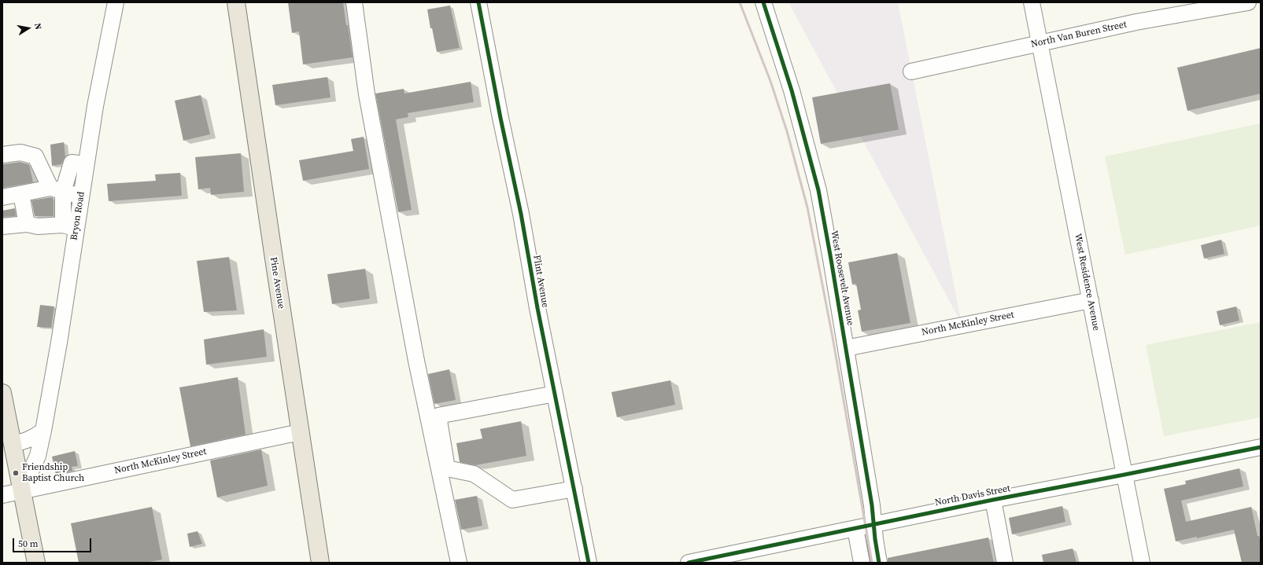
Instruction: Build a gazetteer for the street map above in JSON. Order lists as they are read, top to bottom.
{
  "streets": {
    "main road": ["Pine Avenue"],
    "street": [
      "North Van Buren Street",
      "Bryon Road",
      "West Roosevelt Avenue",
      "Flint Avenue",
      "West Residence Avenue",
      "North McKinley Street",
      "North Davis Street"
    ]
  },
  "crossings": [
    ["North Van Buren Street", "West Residence Avenue"],
    ["Bryon Road", "North McKinley Street"],
    ["West Roosevelt Avenue", "North McKinley Street"],
    ["West Roosevelt Avenue", "North Davis Street"],
    ["West Residence Avenue", "North McKinley Street"],
    ["West Residence Avenue", "North Davis Street"],
    ["Pine Avenue", "North McKinley Street"]
  ],
  "places": ["Friendship Baptist Church"],
  "scale_bar": "50 m",
  "north": "right"
}
